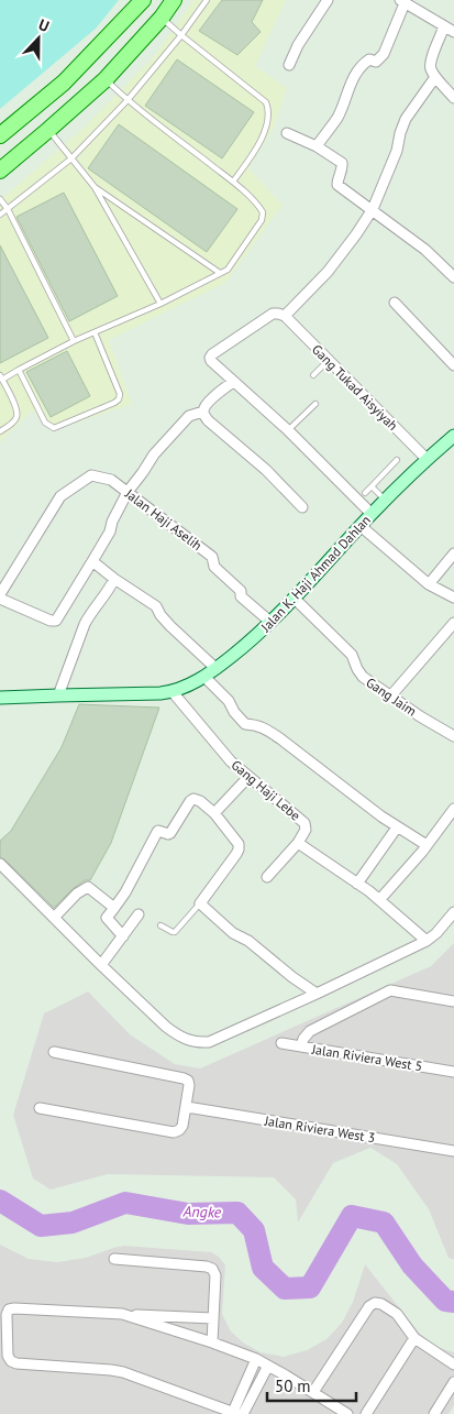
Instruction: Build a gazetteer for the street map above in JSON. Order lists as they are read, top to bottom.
{
  "streets": {
    "main road": ["Jalan K. Haji Ahmad Dahlan"],
    "street": [
      "Gang Tukad Aisyiyah",
      "Jalan Haji Aselih",
      "Gang Jaim",
      "Gang Haji Lebe",
      "Jalan Riviera West 5",
      "Jalan Riviera West 3"
    ]
  },
  "crossings": [
    ["Gang Tukad Aisyiyah", "Jalan K. Haji Ahmad Dahlan"],
    ["Jalan Haji Aselih", "Jalan K. Haji Ahmad Dahlan"],
    ["Jalan K. Haji Ahmad Dahlan", "Gang Jaim"],
    ["Jalan K. Haji Ahmad Dahlan", "Gang Haji Lebe"]
  ],
  "water": ["Angke"],
  "scale_bar": "50 m",
  "north": "top"
}
